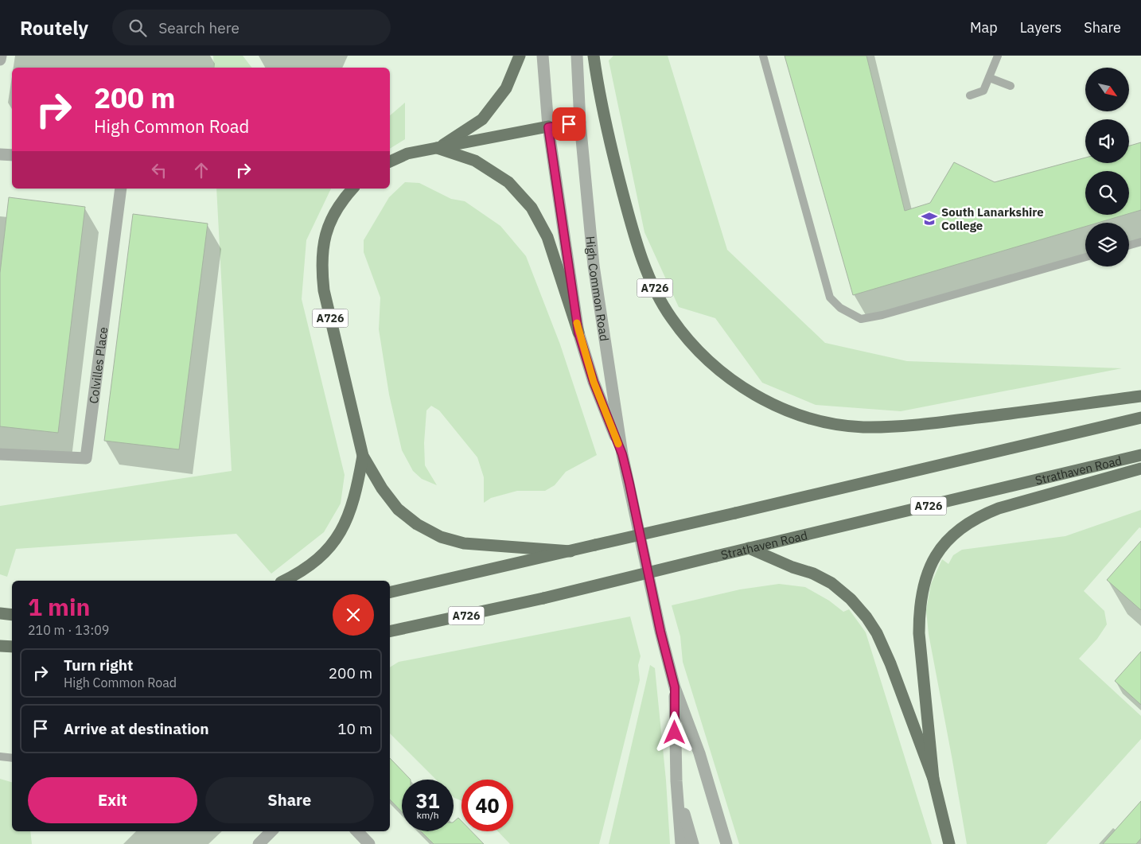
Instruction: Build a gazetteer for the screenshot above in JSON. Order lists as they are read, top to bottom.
{
  "streets": {
    "main road": ["A726", "Strathaven Road"],
    "street": ["High Common Road", "Colvilles Place"]
  },
  "places": {
    "school or university": ["South Lanarkshire College"]
  },
  "north": "bottom right",
  "page": {
    "header": "Routely",
    "search": "Search here",
    "nav": ["Map", "Layers", "Share"],
    "turn": ["200 m", "High Common Road"],
    "heading": ["1 min", "210 m · 13:09"],
    "list": [
      {
        "name": "Turn right",
        "note": "High Common Road",
        "value": "200 m"
      },
      {
        "name": "Arrive at destination",
        "value": "10 m"
      }
    ],
    "buttons": ["Exit", "Share"],
    "speed": "31 km/h",
    "limit": "40"
  }
}
